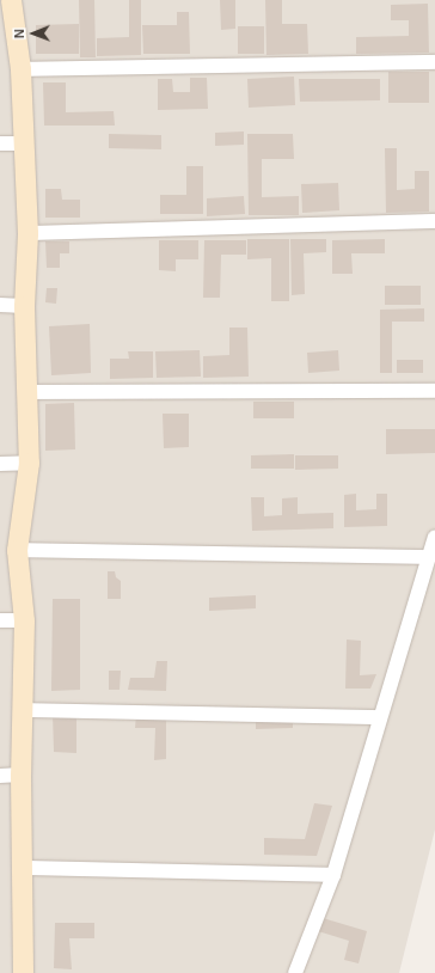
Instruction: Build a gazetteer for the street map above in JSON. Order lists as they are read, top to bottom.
{
  "north": "left"
}
